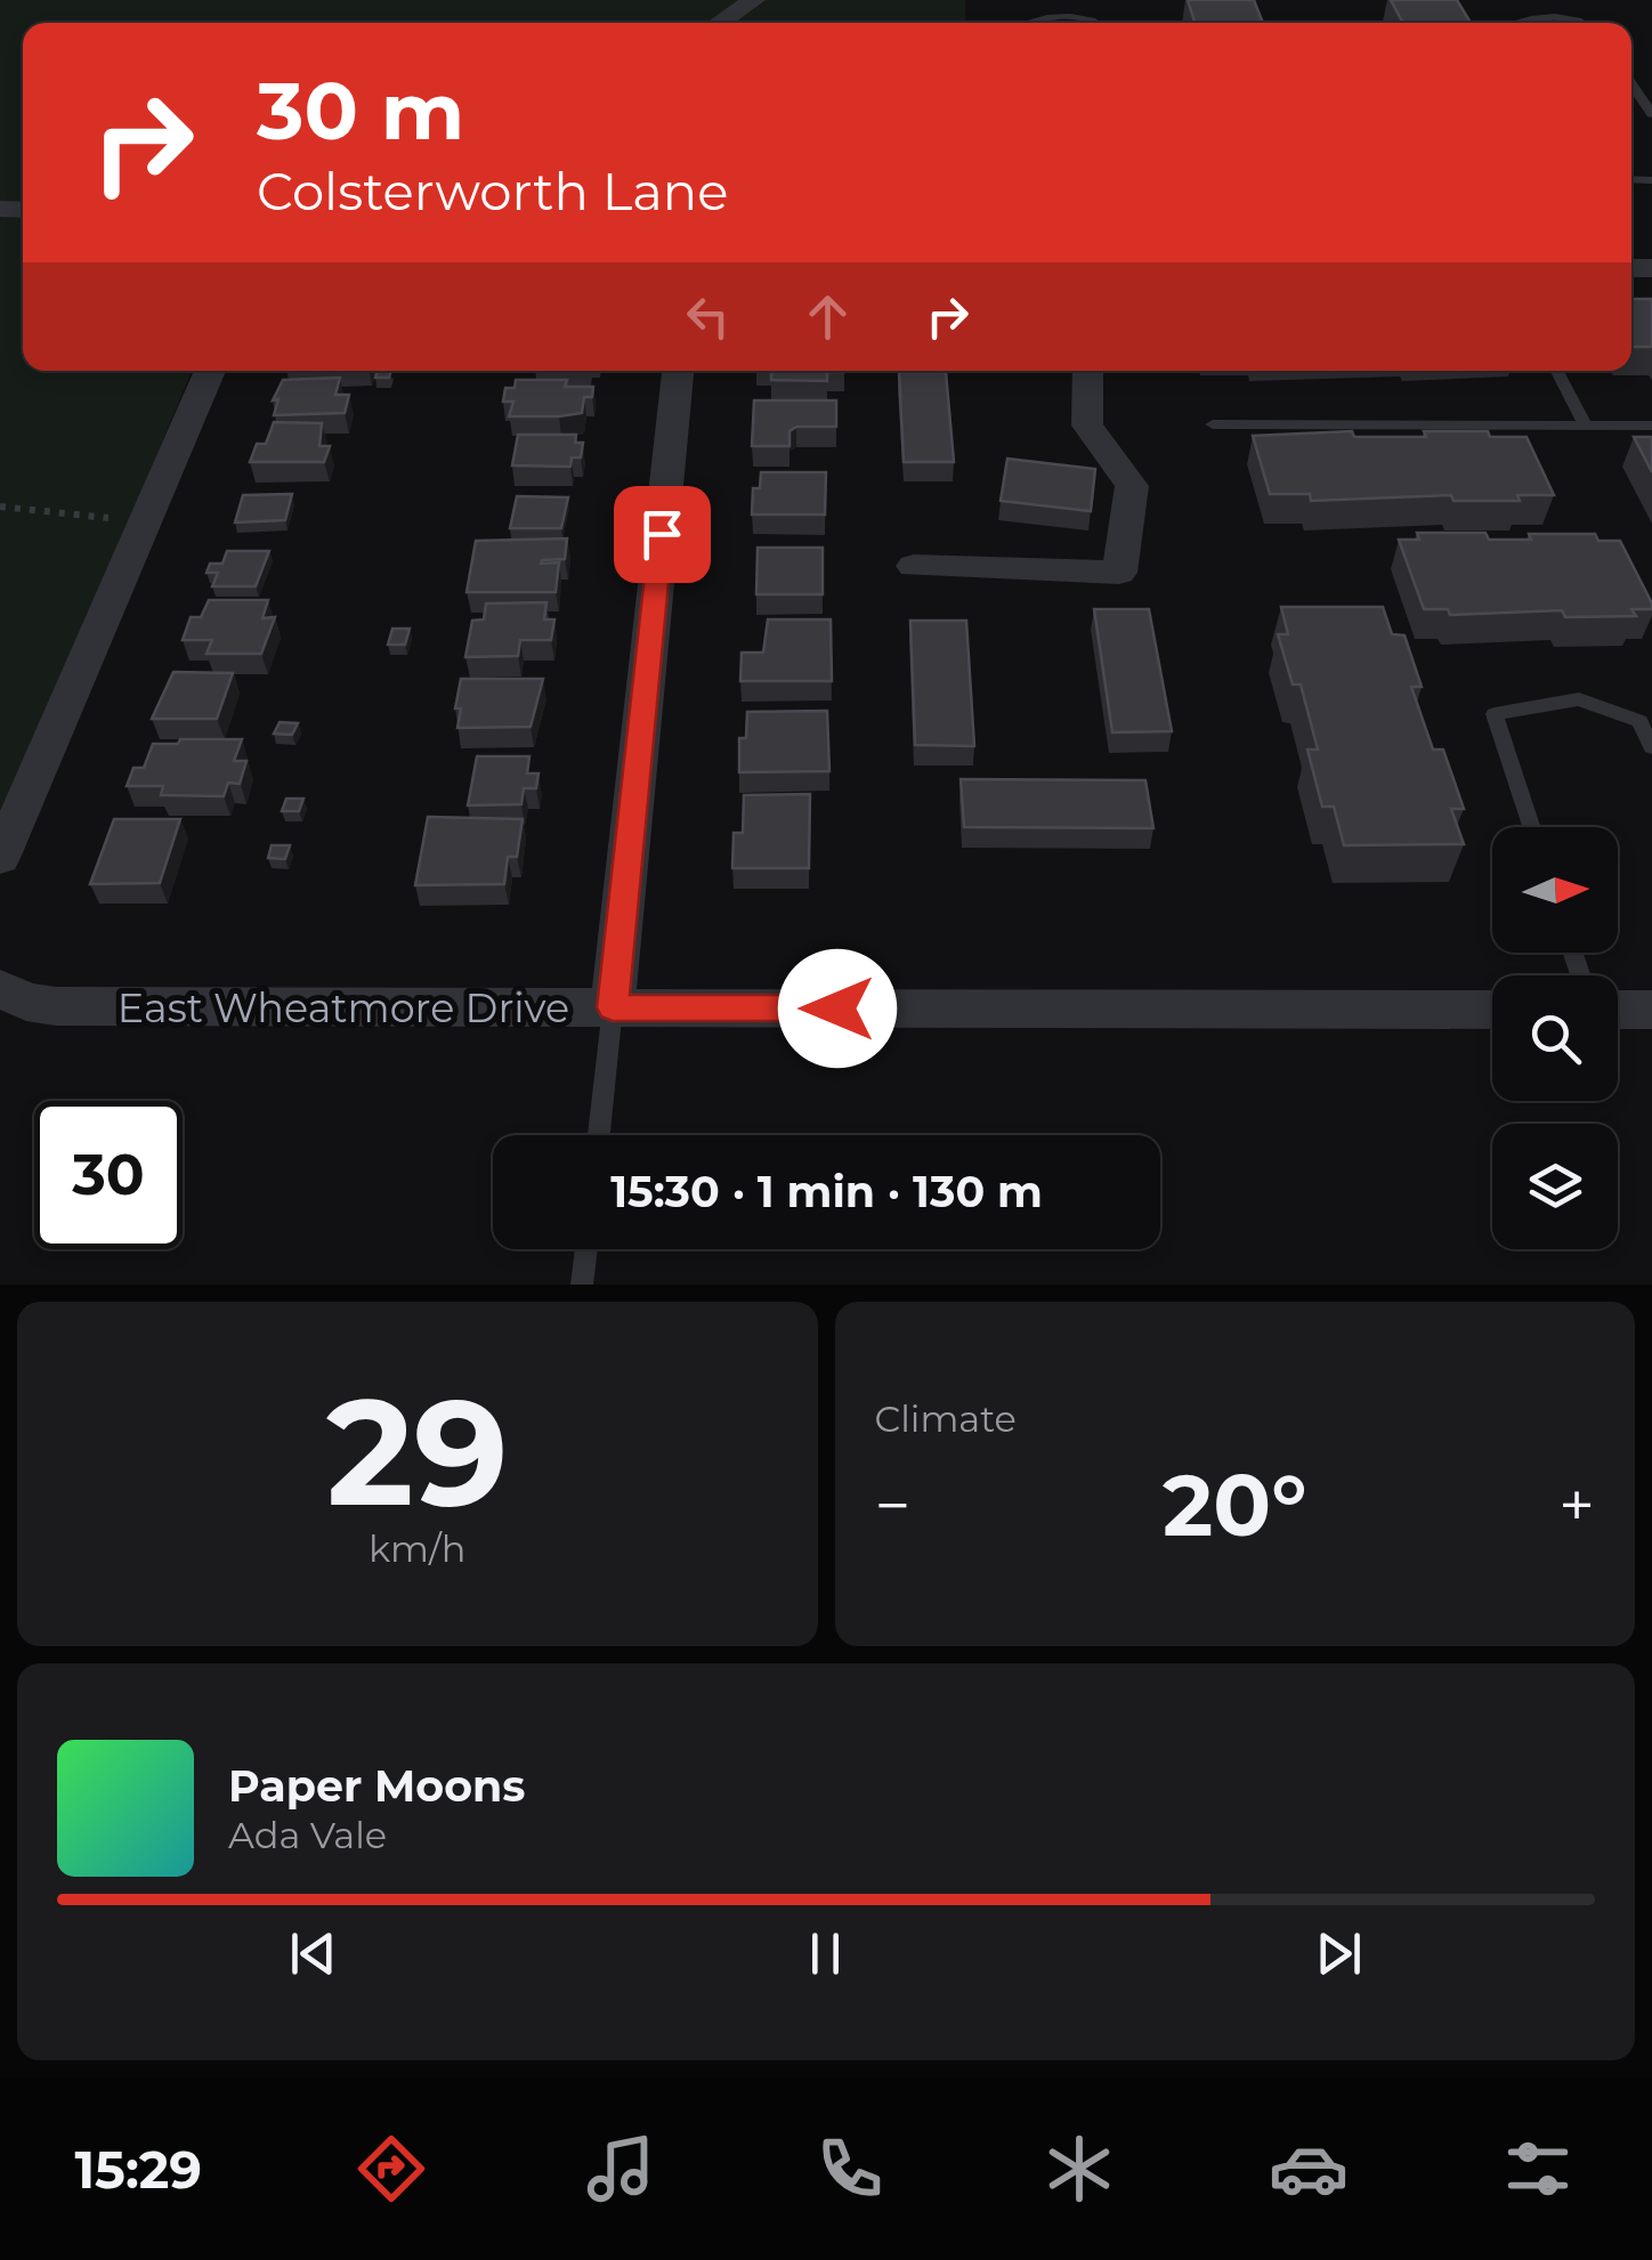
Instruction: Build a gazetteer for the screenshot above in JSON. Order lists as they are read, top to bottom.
{
  "streets": {
    "street": ["East Wheatmore Drive"]
  },
  "north": "right",
  "page": {
    "turn": ["30 m", "Colsterworth Lane"],
    "limit": "30",
    "trip": "15:30 · 1 min · 130 m",
    "tile": [
      ["29", "km/h"],
      "Climate"
    ],
    "heat": ["−", "20°", "+"],
    "song": ["Paper Moons", "Ada Vale"],
    "tabs": "15:29"
  }
}
